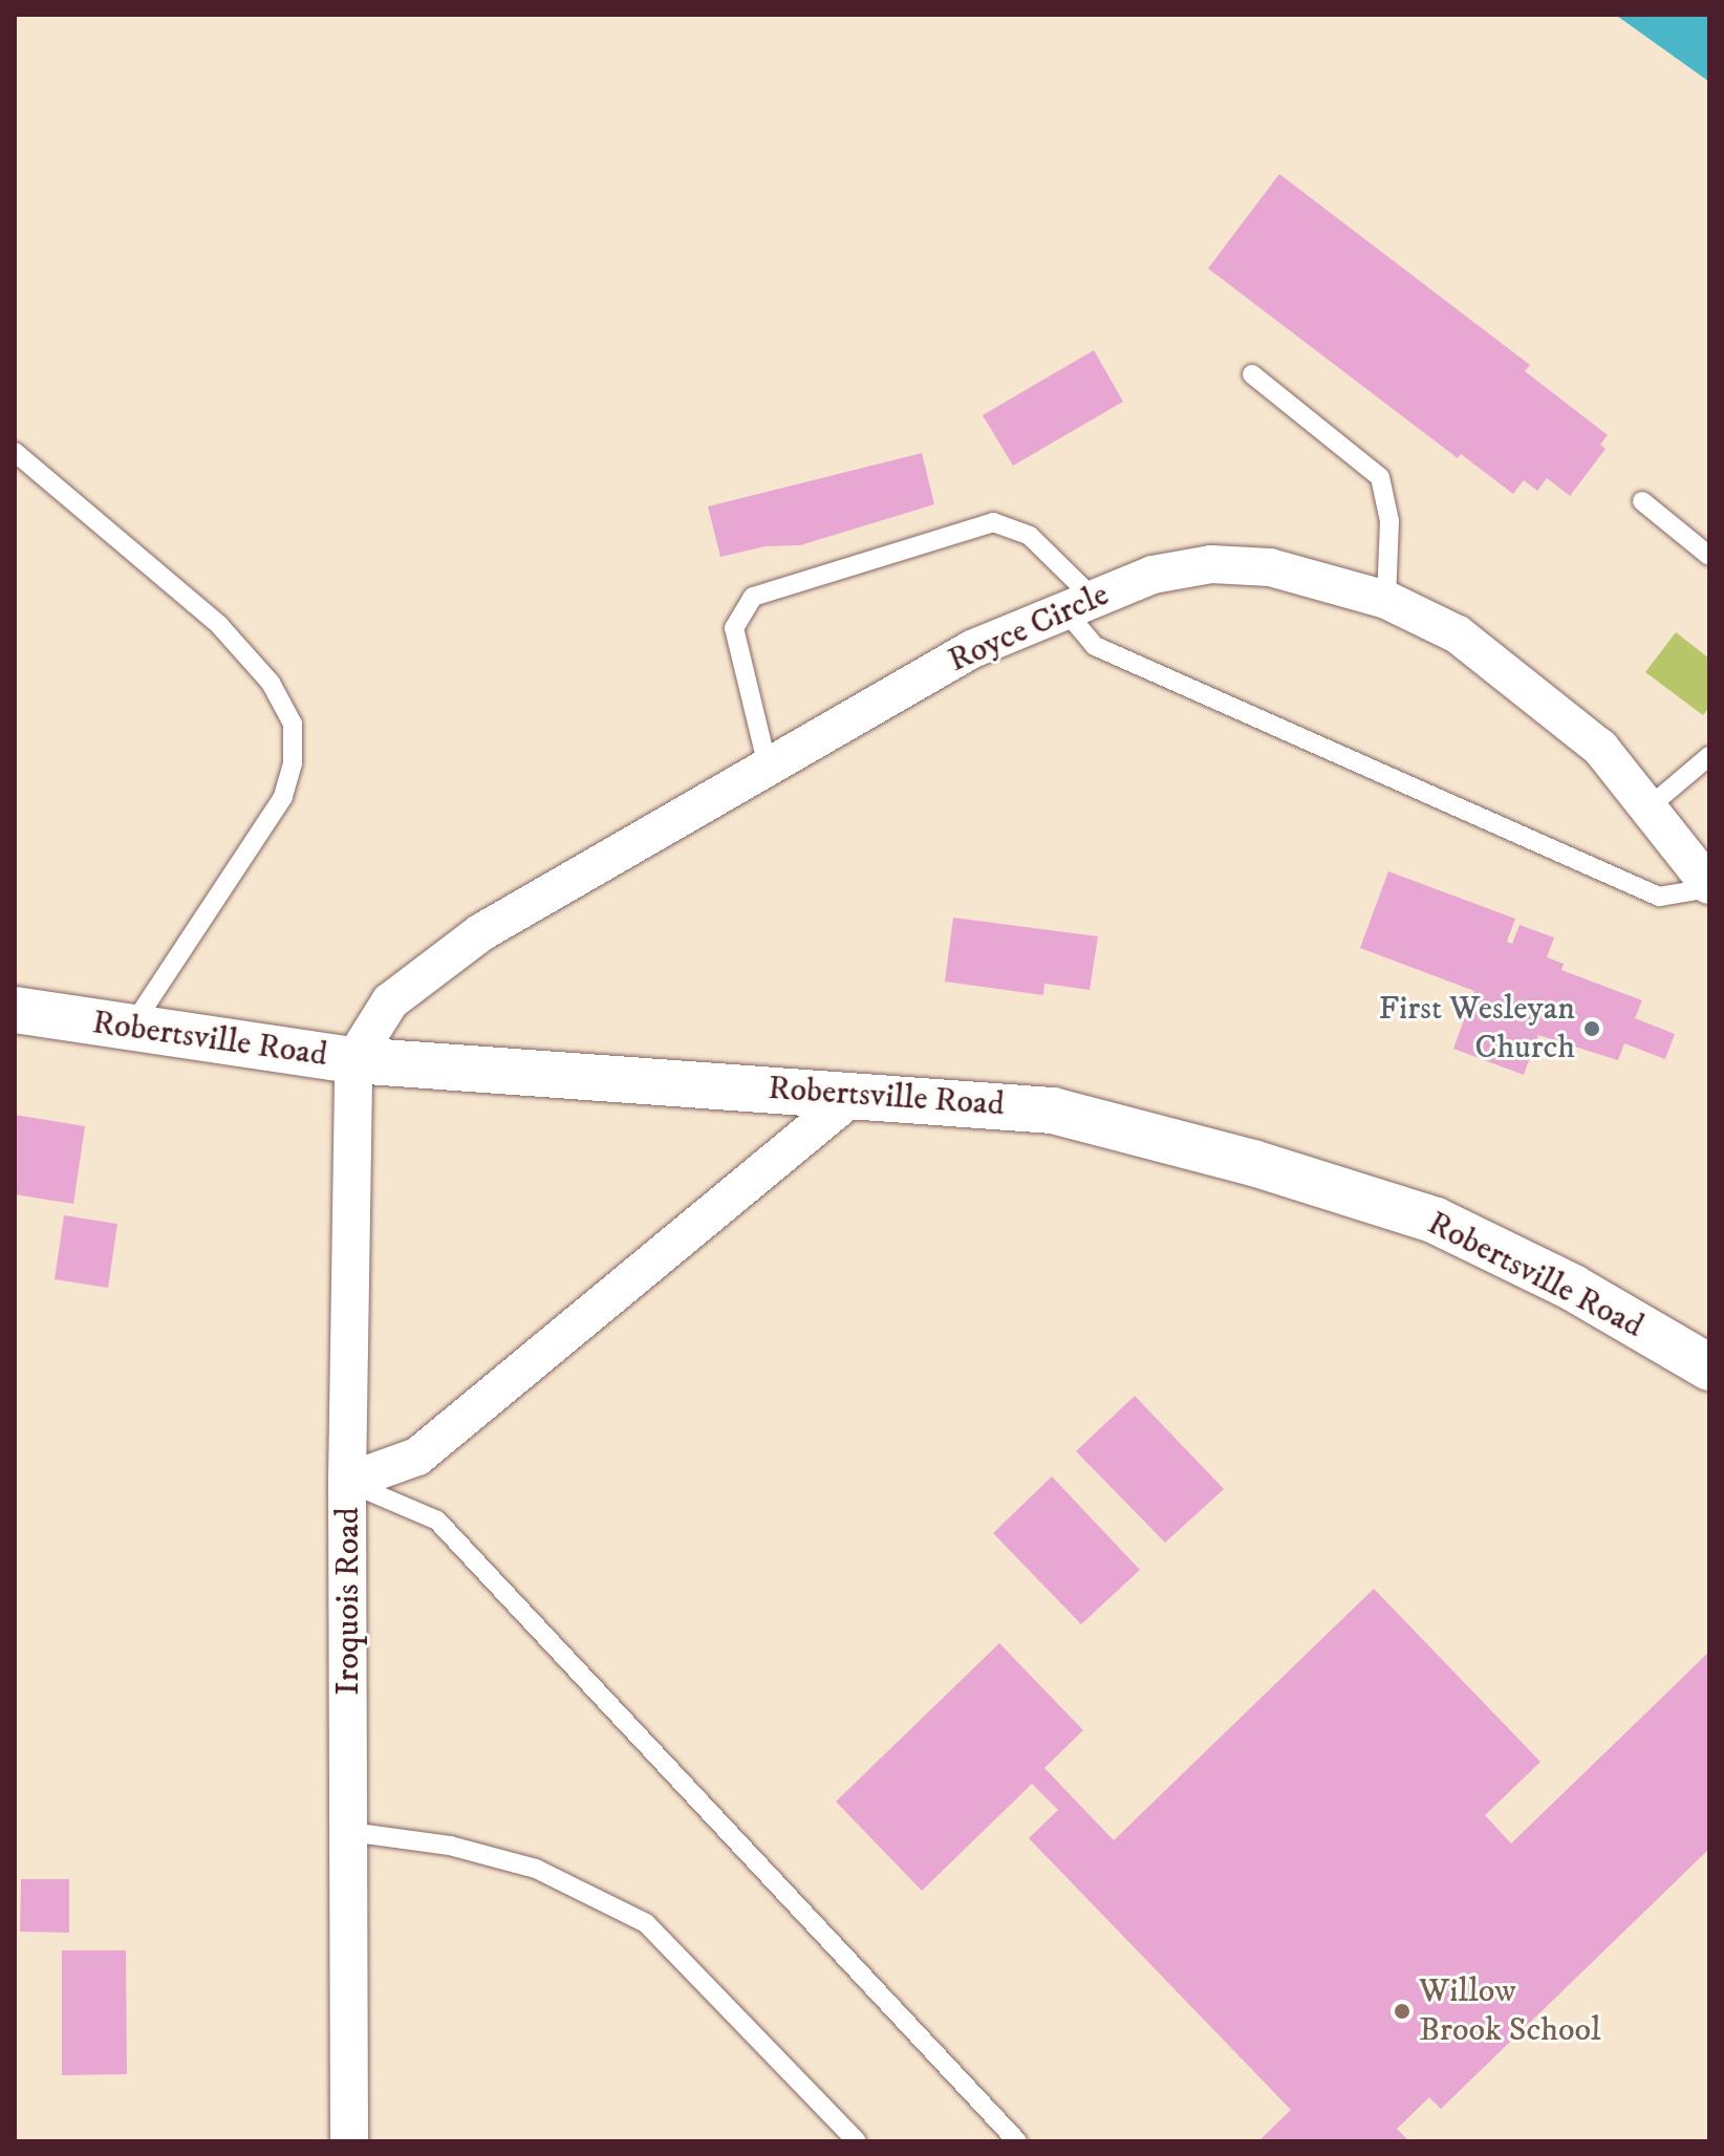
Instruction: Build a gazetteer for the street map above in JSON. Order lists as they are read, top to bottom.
{
  "streets": {
    "street": ["Royce Circle", "Robertsville Road", "Iroquois Road"]
  },
  "crossings": [
    ["Royce Circle", "Robertsville Road"],
    ["Royce Circle", "Iroquois Road"],
    ["Robertsville Road", "Iroquois Road"]
  ],
  "places": ["First Wesleyan Church", "Willow Brook School"]
}
